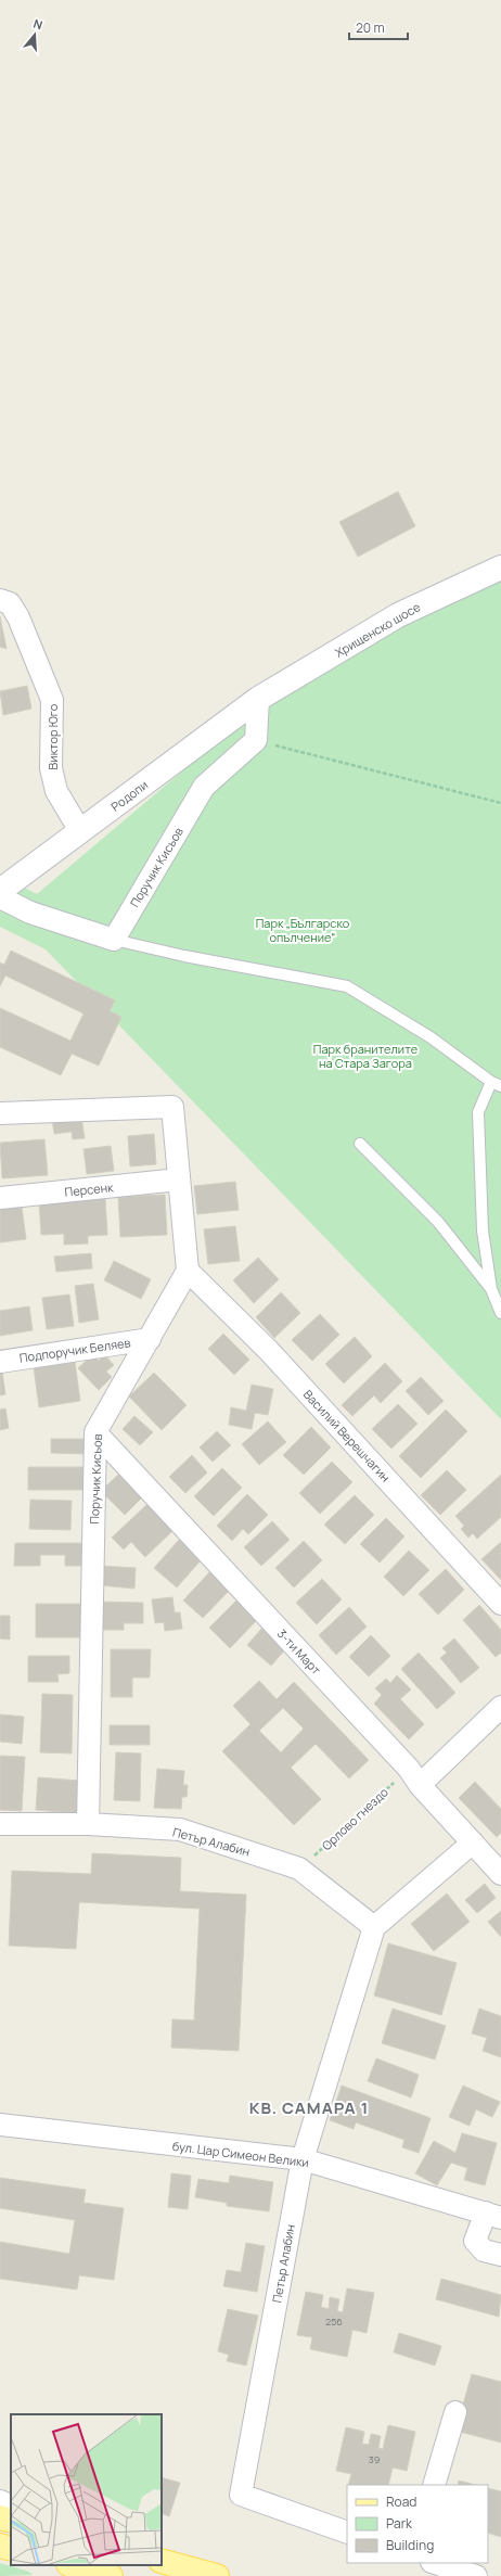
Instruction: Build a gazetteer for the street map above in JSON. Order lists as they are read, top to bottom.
{
  "streets": {
    "street": [
      "Хрищенско шосе",
      "Виктор Юго",
      "Родопи",
      "Поручик Кисьов",
      "Персенк",
      "Подпоручик Беляев",
      "Василий Верешчагин",
      "3-ти Март",
      "Петър Алабин",
      "бул. Цар Симеон Велики"
    ],
    "path": ["Орлово гнездо"]
  },
  "crossings": [
    ["Хрищенско шосе", "Родопи"],
    ["Виктор Юго", "Родопи"],
    ["Поручик Кисьов", "Подпоручик Беляев"],
    ["Поручик Кисьов", "Василий Верешчагин"],
    ["Поручик Кисьов", "3-ти Март"],
    ["Поручик Кисьов", "Петър Алабин"],
    ["3-ти Март", "Орлово гнездо"],
    ["Орлово гнездо", "Петър Алабин"],
    ["Петър Алабин", "бул. Цар Симеон Велики"]
  ],
  "districts": ["КВ. САМАРА 1"],
  "parks": ["Парк „Българско опълчение“", "Парк бранителите на Стара Загора"],
  "house_numbers": ["256", "39"],
  "legend": ["Road", "Park", "Building"],
  "scale_bar": "20 m",
  "north": "top"
}
